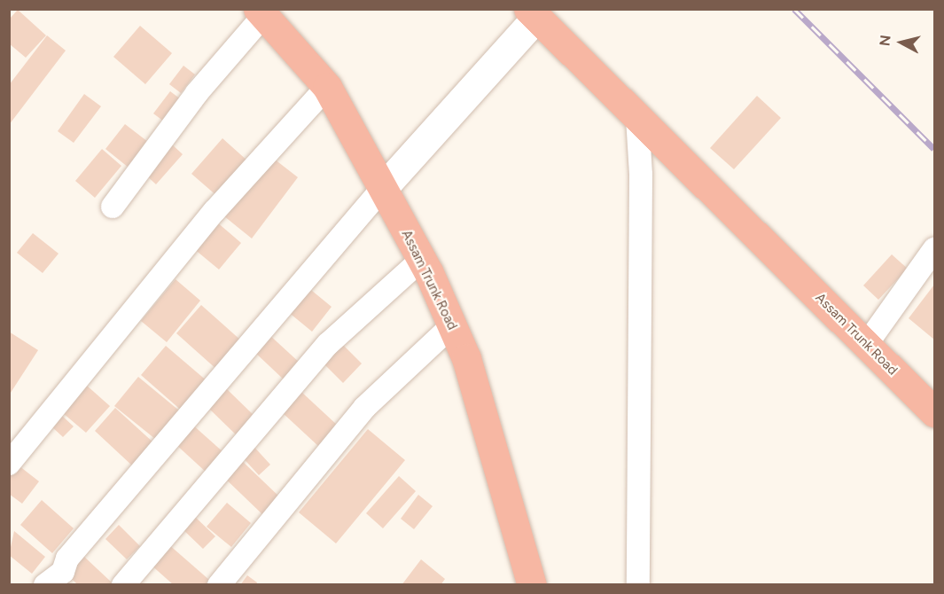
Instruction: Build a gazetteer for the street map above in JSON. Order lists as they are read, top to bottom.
{
  "streets": {
    "highway": ["Assam Trunk Road"]
  },
  "north": "left"
}
